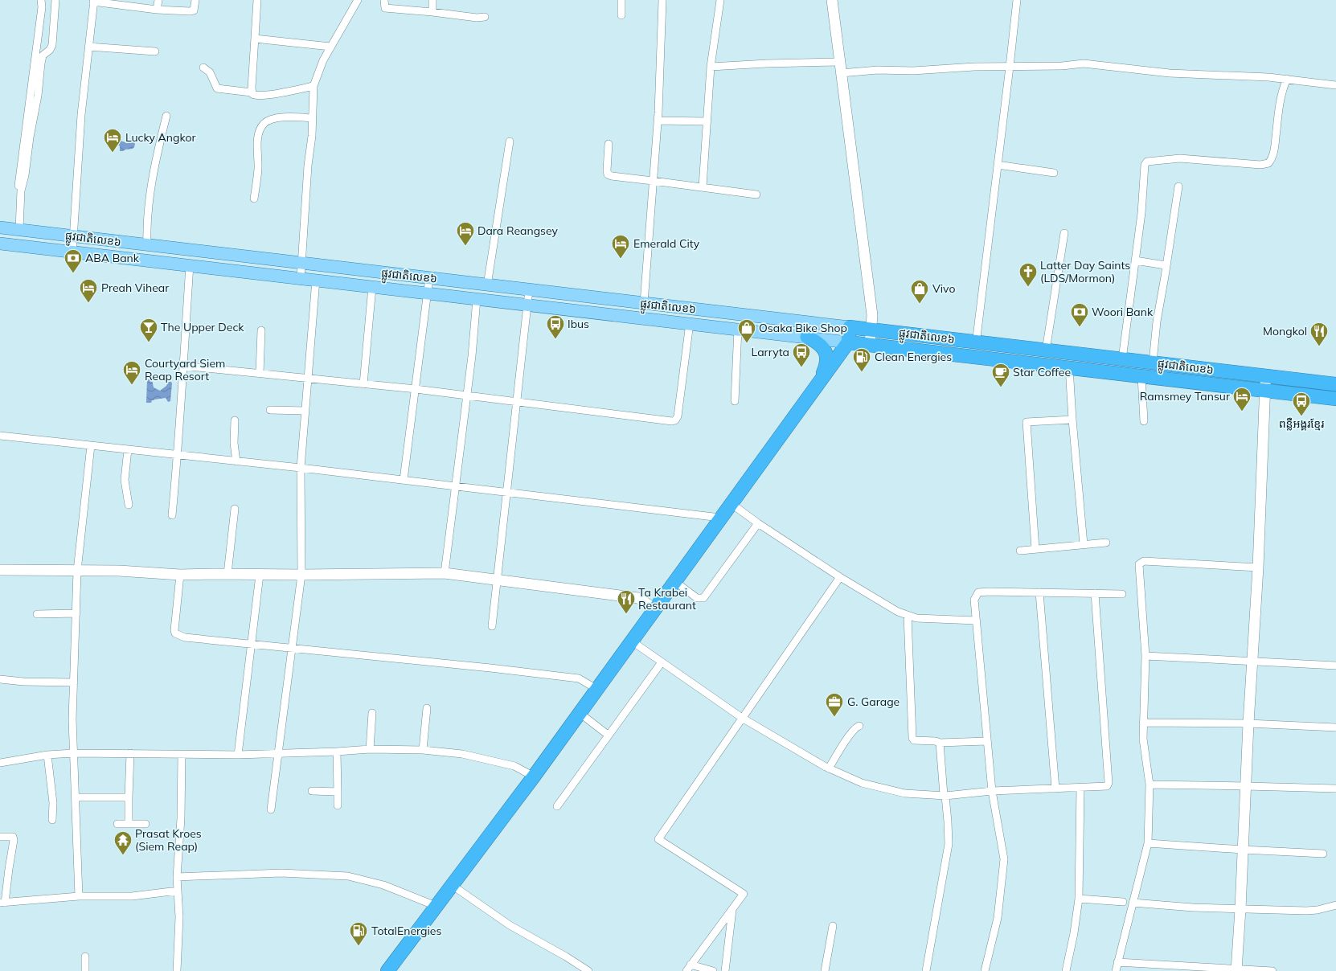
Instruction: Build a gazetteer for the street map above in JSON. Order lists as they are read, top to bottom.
{
  "streets": {
    "highway": ["ផ្លូវជាតិលេខ៦"]
  },
  "places": {
    "hotel": [
      "Lucky Angkor",
      "Dara Reangsey",
      "Emerald City",
      "Preah Vihear",
      "Courtyard Siem Reap Resort",
      "Ramsmey Tansur"
    ],
    "bank": ["ABA Bank", "Woori Bank"],
    "church": ["Latter Day Saints (LDS/Mormon)"],
    "shop": ["Vivo", "Osaka Bike Shop"],
    "bus stop": ["Ibus", "Larryta", "ពន្លឺអង្គរខ្មែរ"],
    "bar": ["The Upper Deck"],
    "restaurant": ["Mongkol", "Ta Krabei Restaurant"],
    "fuel station": ["Clean Energies", "TotalEnergies"],
    "cafe": ["Star Coffee"],
    "office": ["G. Garage"],
    "temple": ["Prasat Kroes (Siem Reap)"]
  }
}
